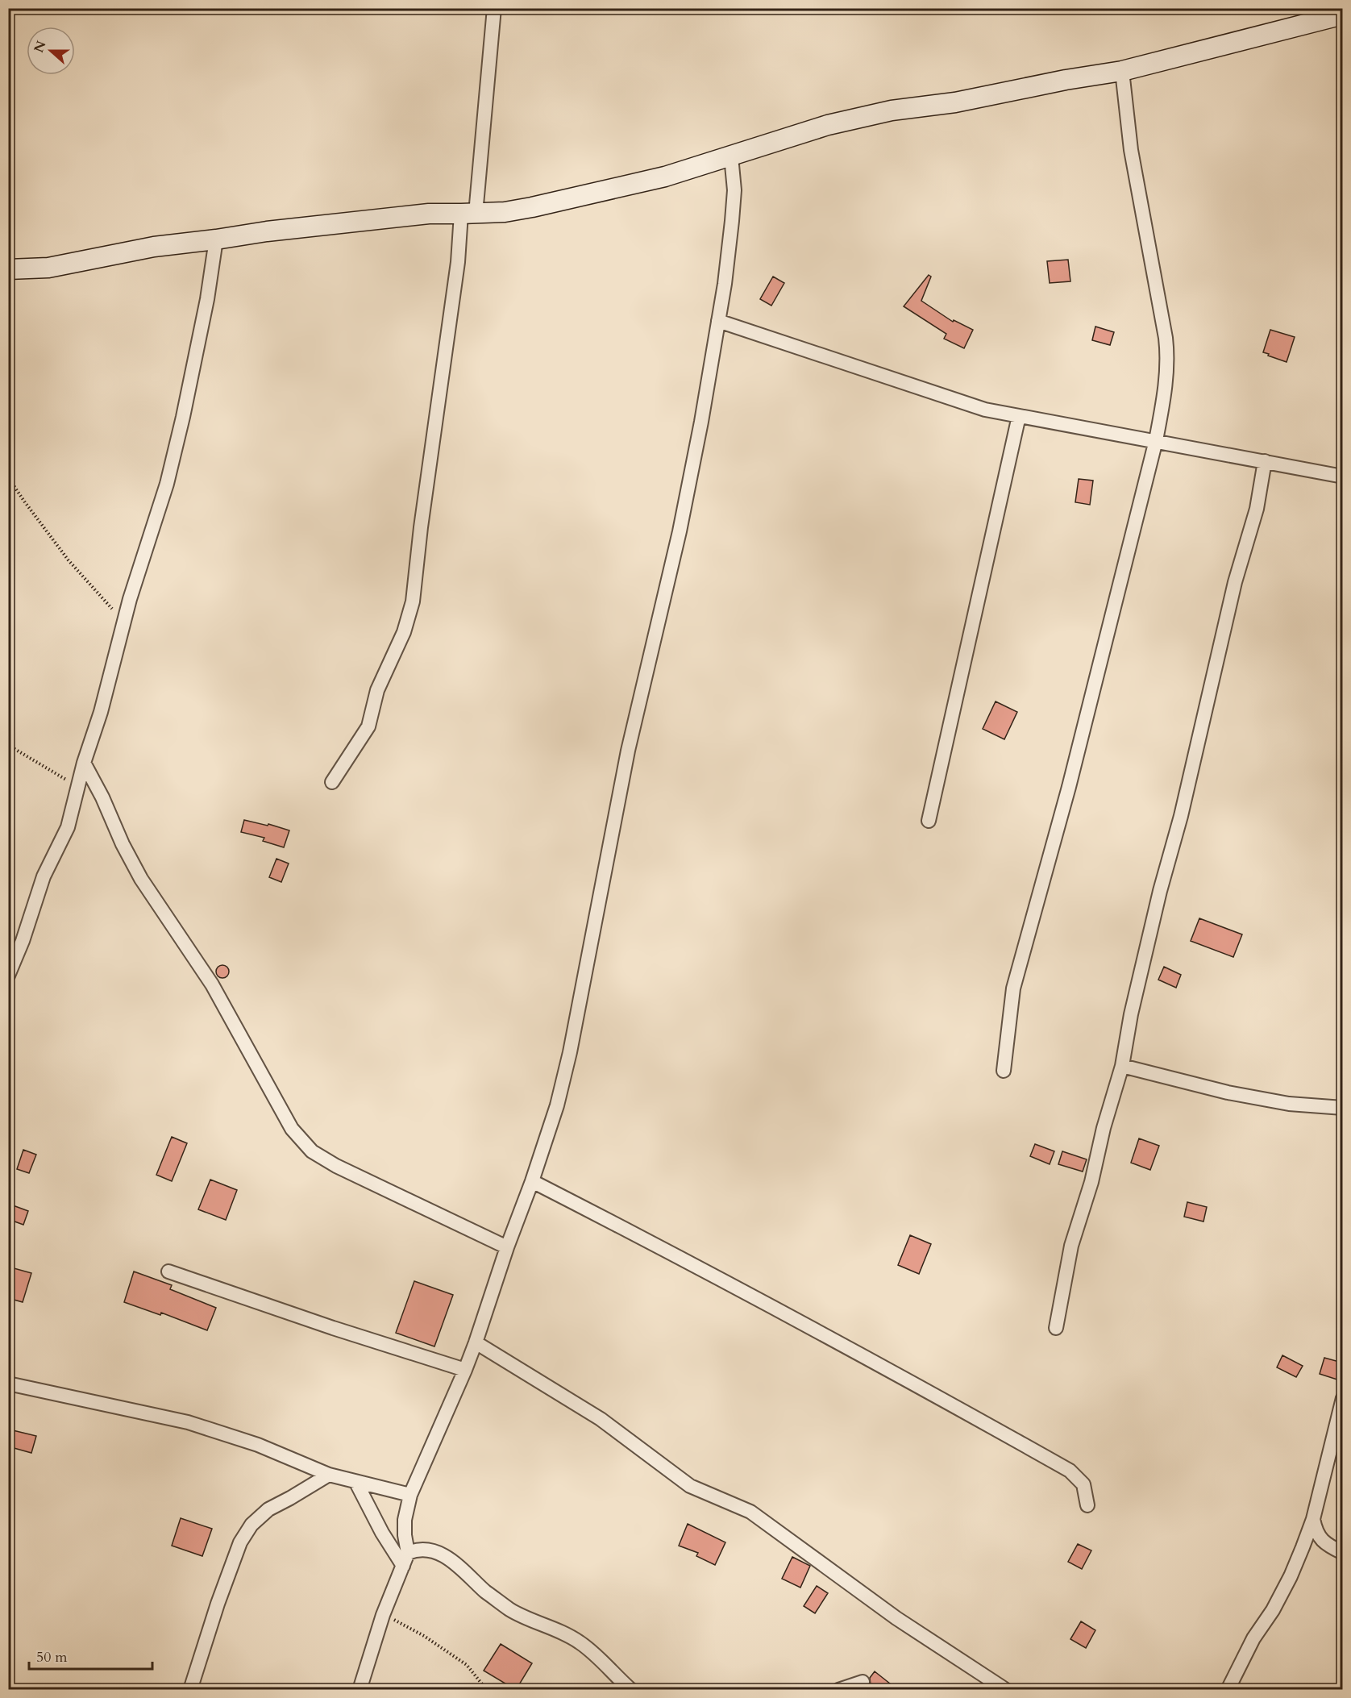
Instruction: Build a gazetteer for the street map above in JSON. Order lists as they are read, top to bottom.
{
  "scale_bar": "50 m",
  "north": "left"
}
